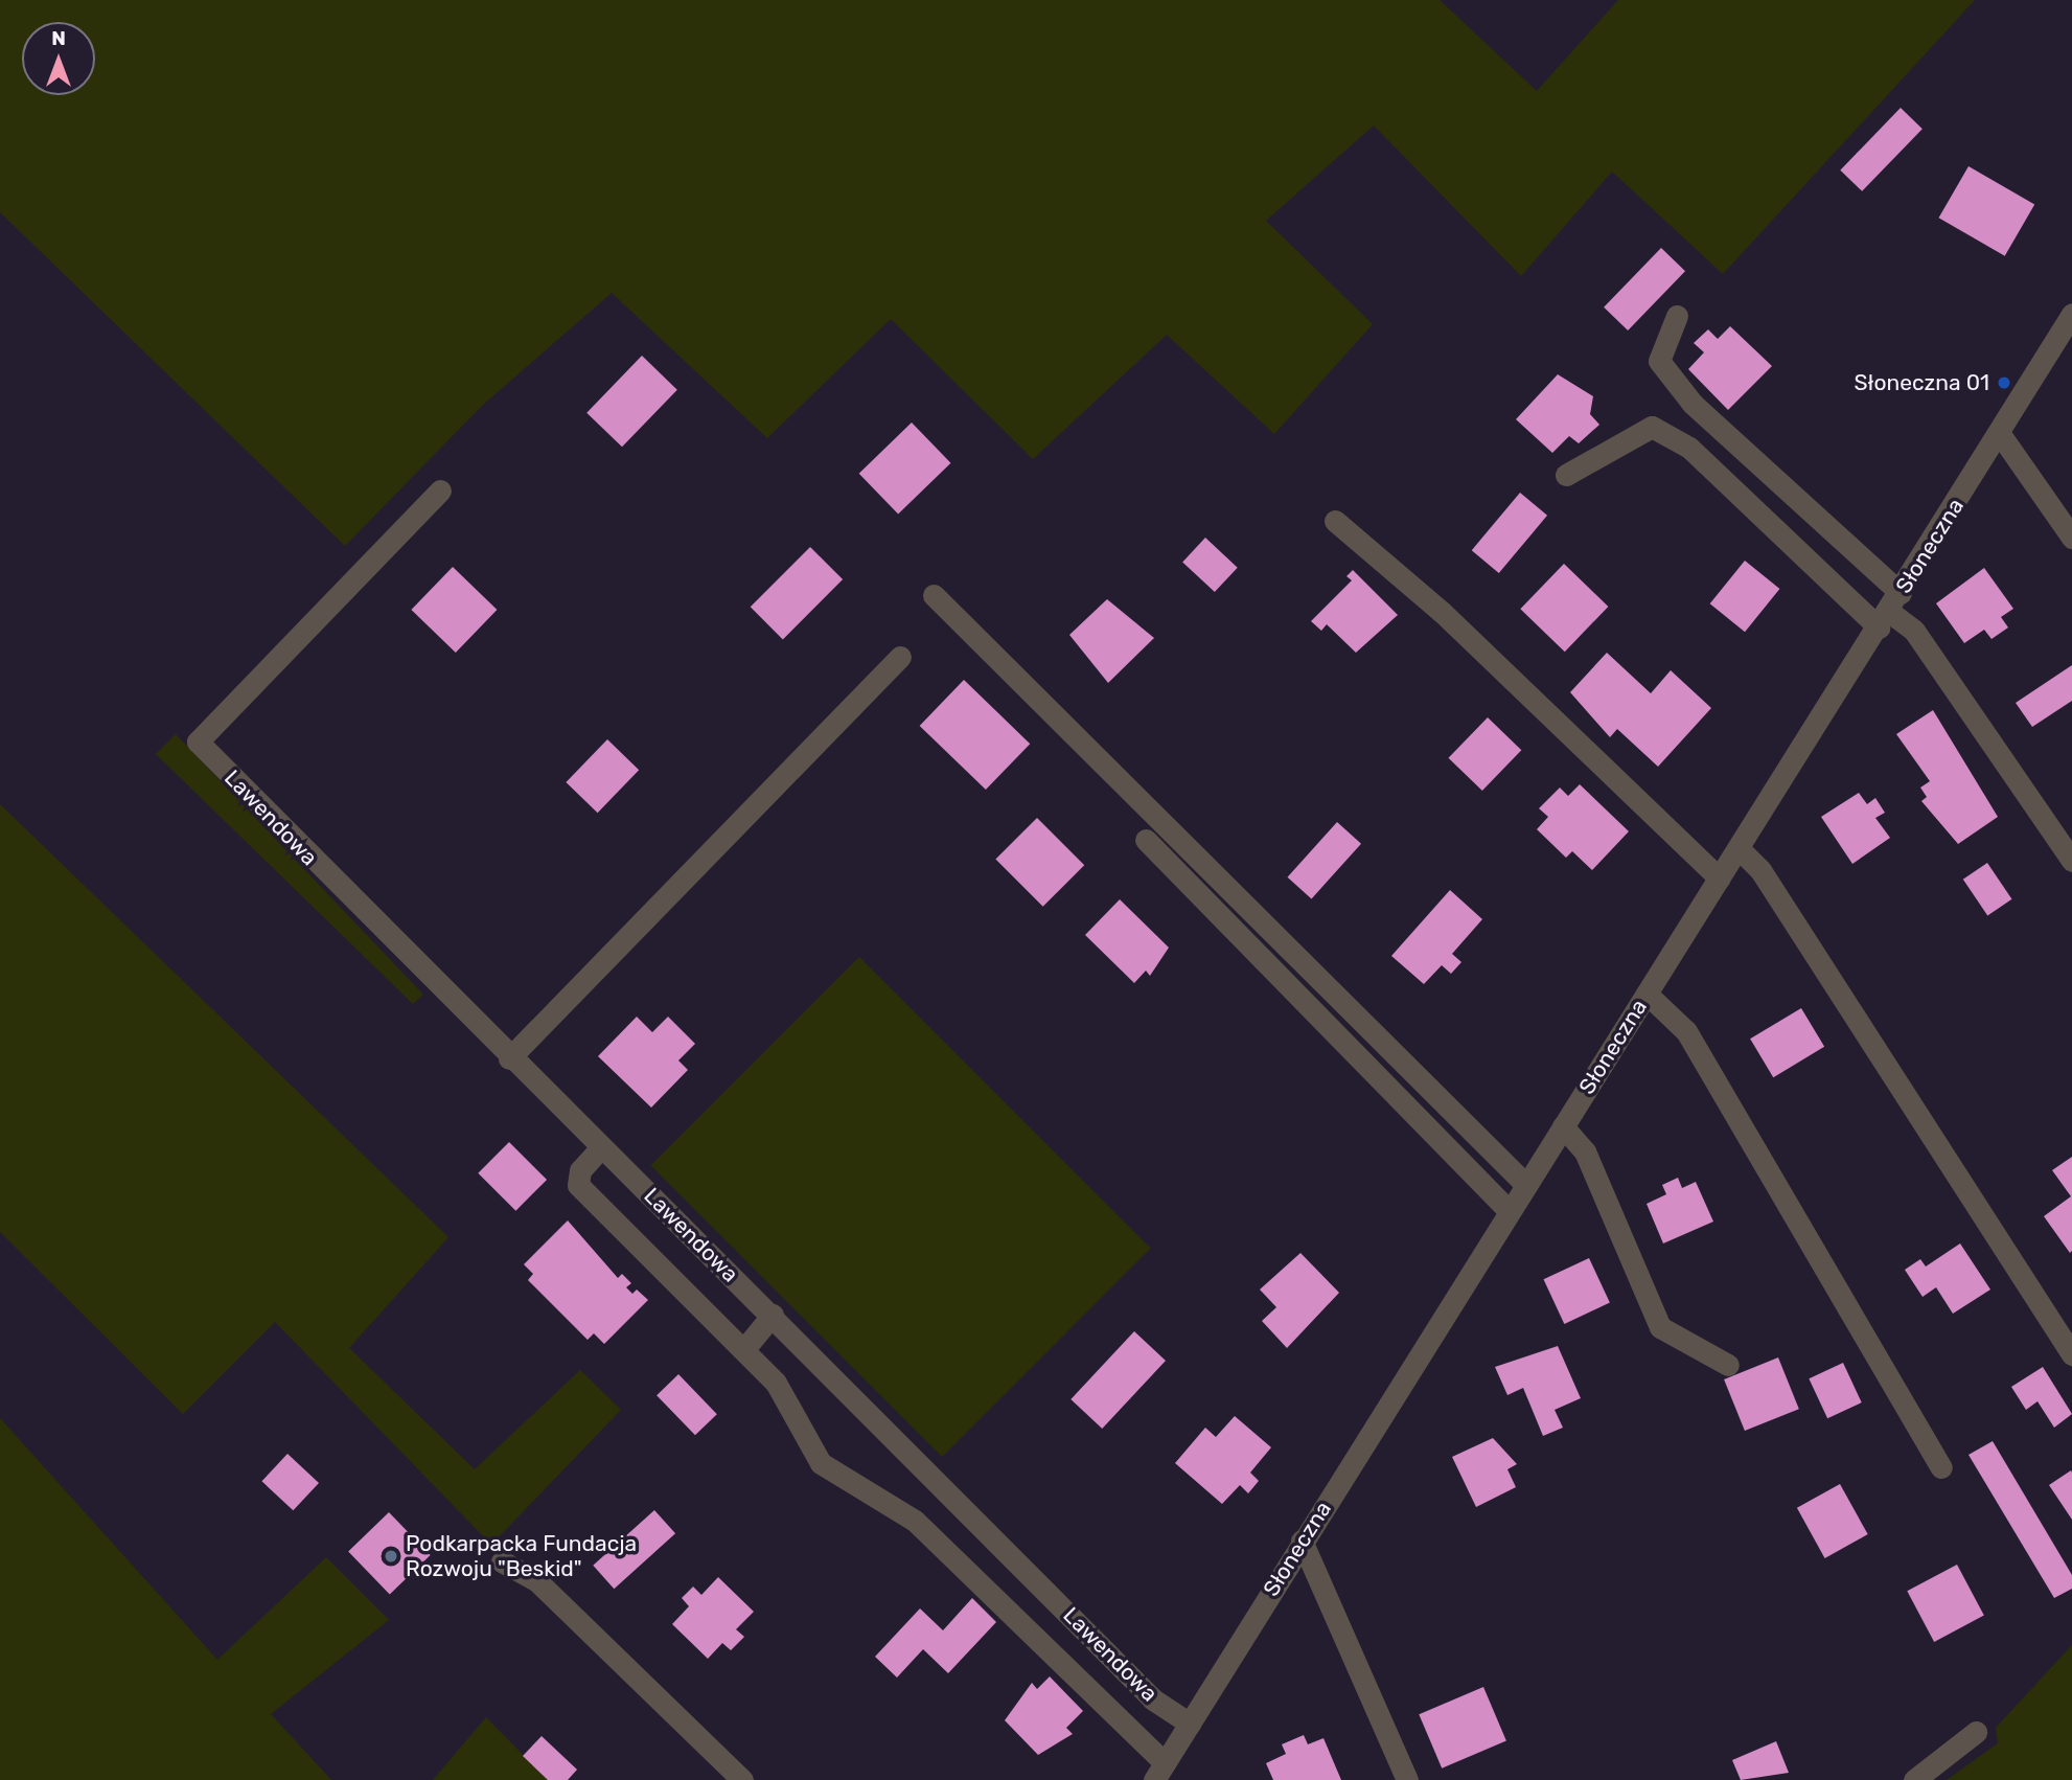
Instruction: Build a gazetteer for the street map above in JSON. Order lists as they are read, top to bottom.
{
  "streets": {
    "street": ["Słoneczna", "Lawendowa"]
  },
  "crossings": [
    ["Słoneczna", "Lawendowa"]
  ],
  "places": ["Słoneczna 01", "Podkarpacka Fundacja Rozwoju \"Beskid\""],
  "north": "top"
}
